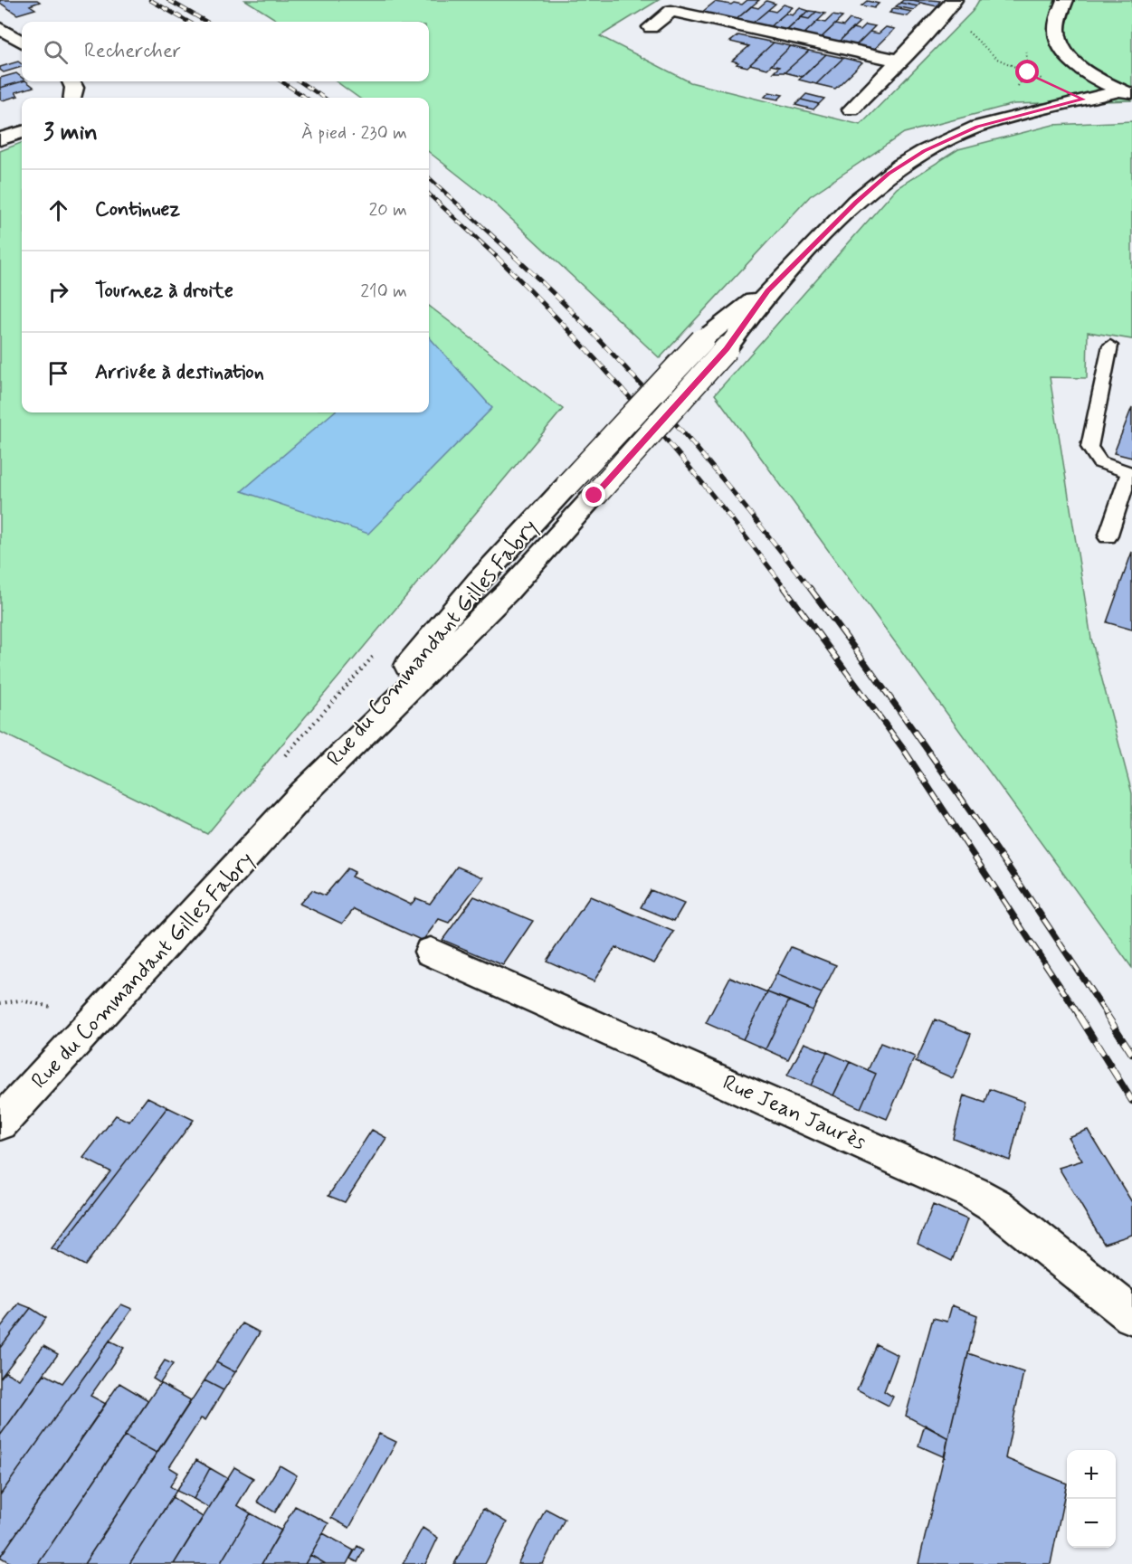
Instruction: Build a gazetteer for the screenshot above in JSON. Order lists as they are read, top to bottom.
{
  "streets": {
    "street": ["Rue du Commandant Gilles Fabry", "Rue Jean Jaurès"]
  },
  "page": {
    "search": "Rechercher",
    "heading": ["3 min", "À pied · 230 m"],
    "list": [
      ["Continuez", "20 m"],
      ["Tournez à droite", "210 m"],
      "Arrivée à destination"
    ],
    "map_buttons": ["+", "−"]
  }
}
